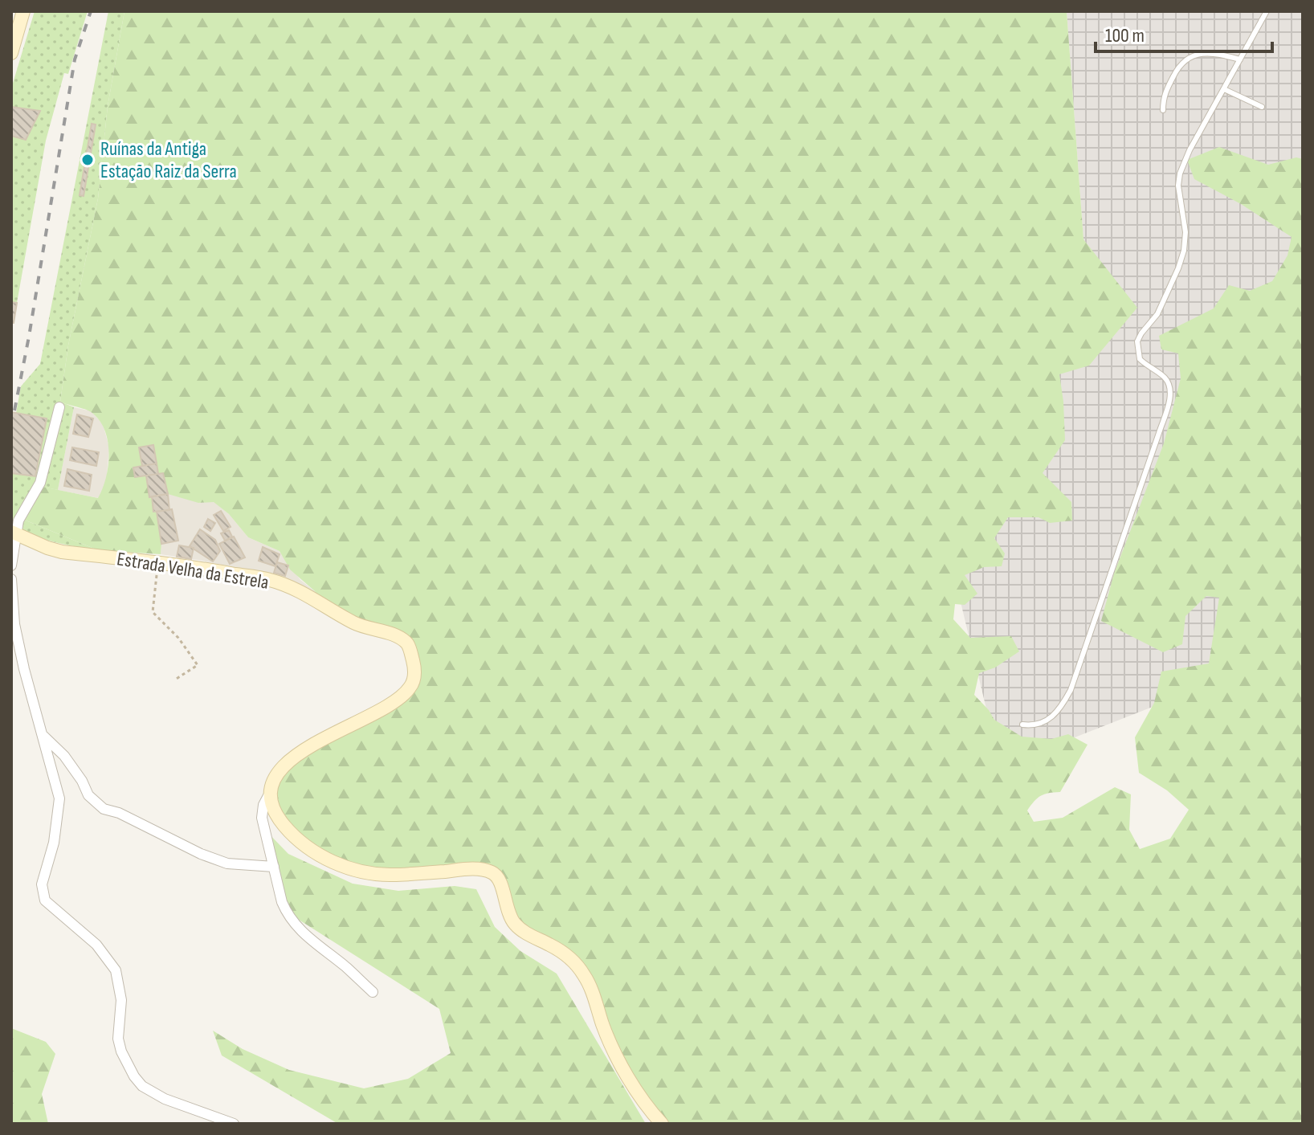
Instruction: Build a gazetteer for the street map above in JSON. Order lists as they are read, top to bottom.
{
  "streets": {
    "main road": ["Estrada Velha da Estrela"]
  },
  "places": ["Ruínas da Antiga Estação Raiz da Serra"],
  "scale_bar": "100 m"
}
